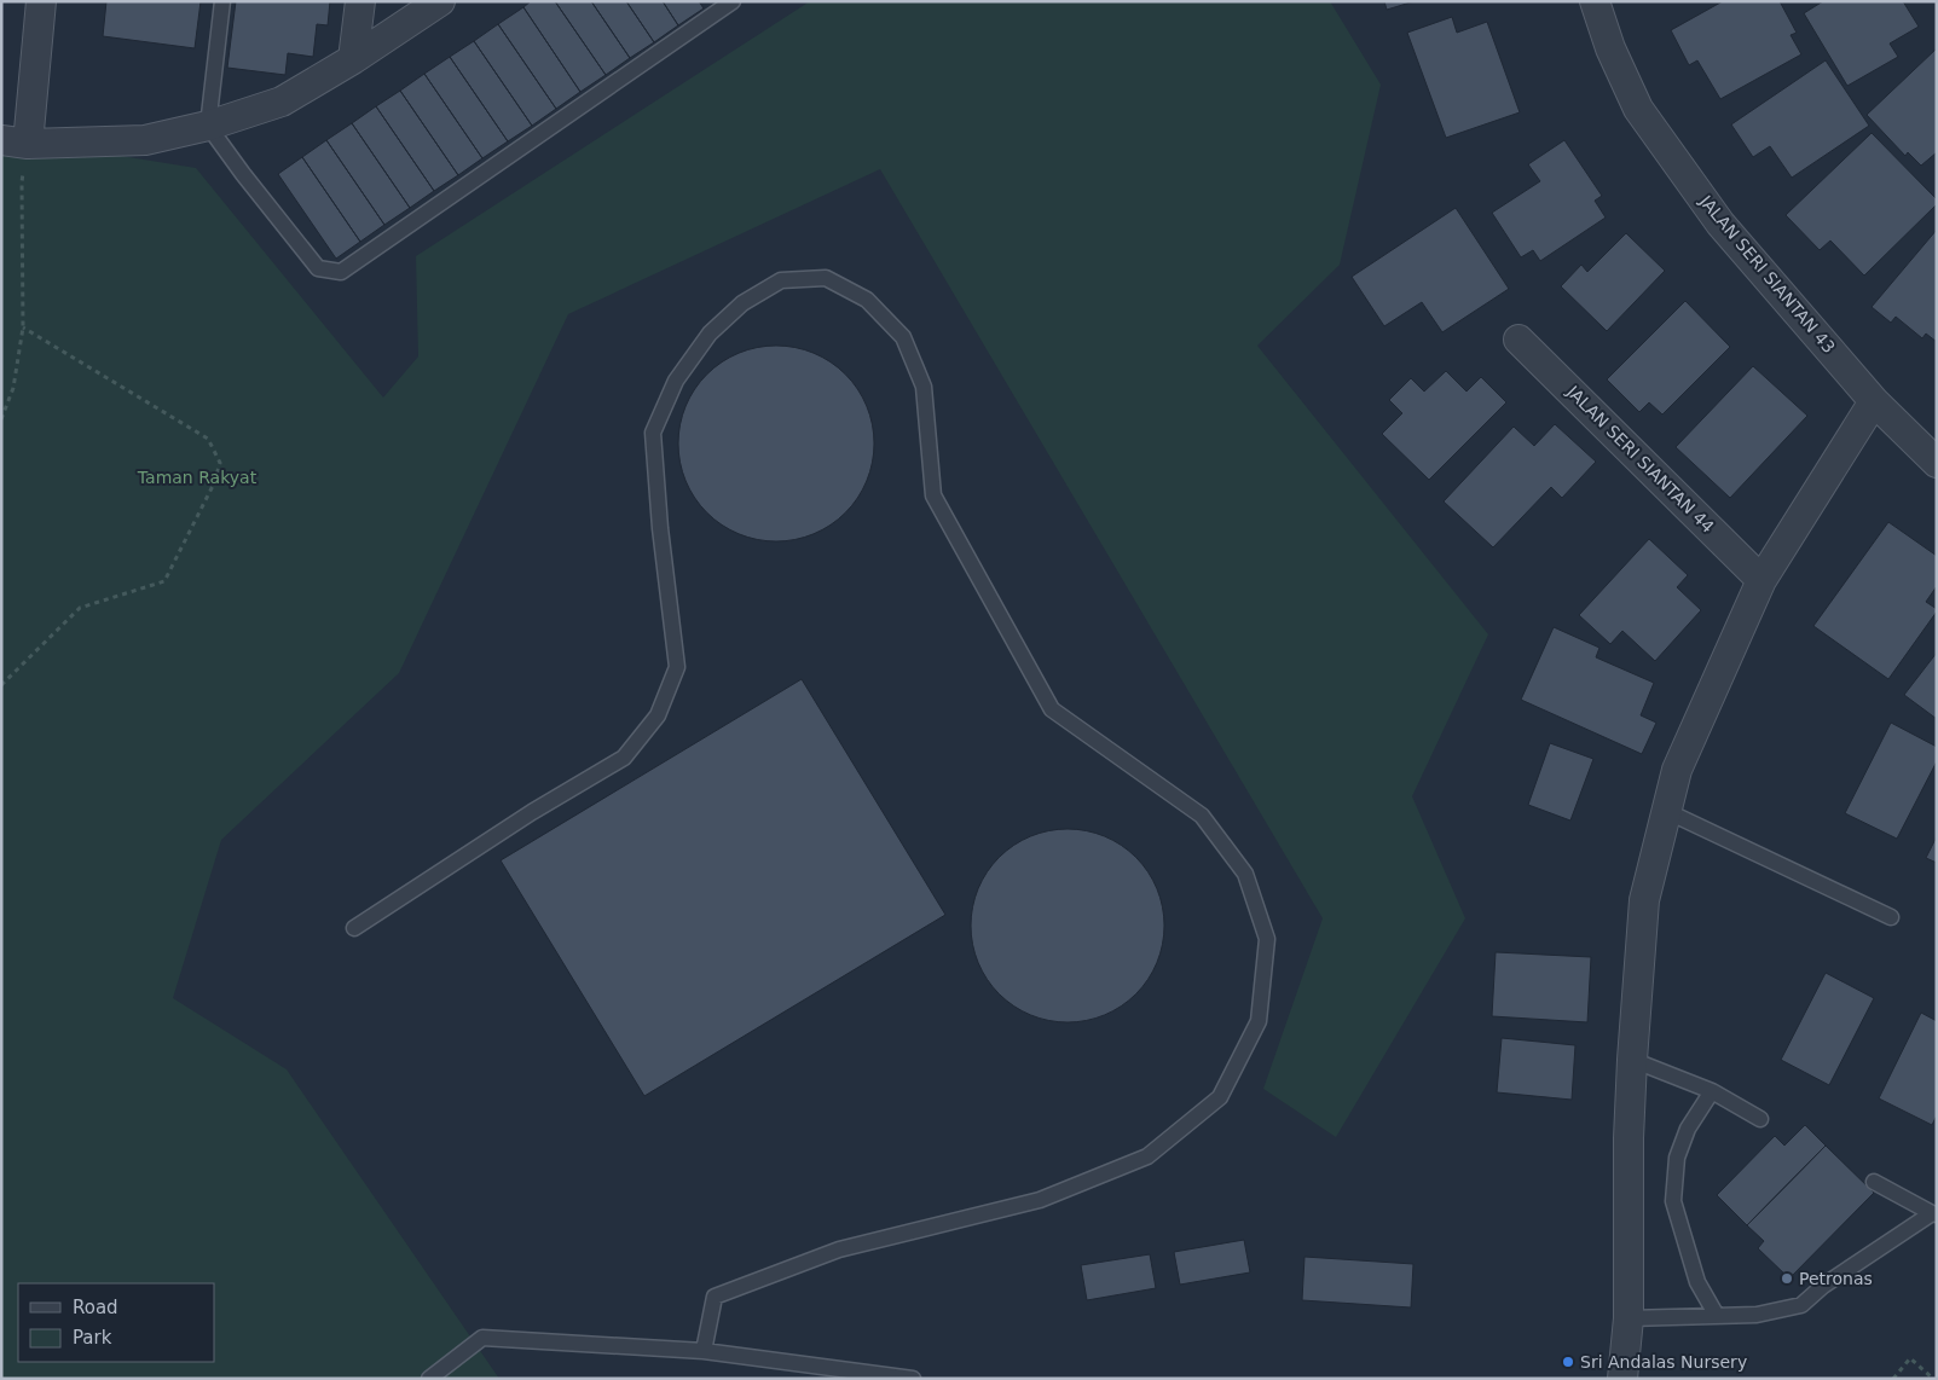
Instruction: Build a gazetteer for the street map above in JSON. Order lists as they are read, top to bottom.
{
  "streets": {
    "street": ["JALAN SERI SIANTAN 43", "JALAN SERI SIANTAN 44"]
  },
  "parks": ["Taman Rakyat"],
  "places": ["Petronas", "Sri Andalas Nursery"],
  "legend": ["Road", "Park"]
}
